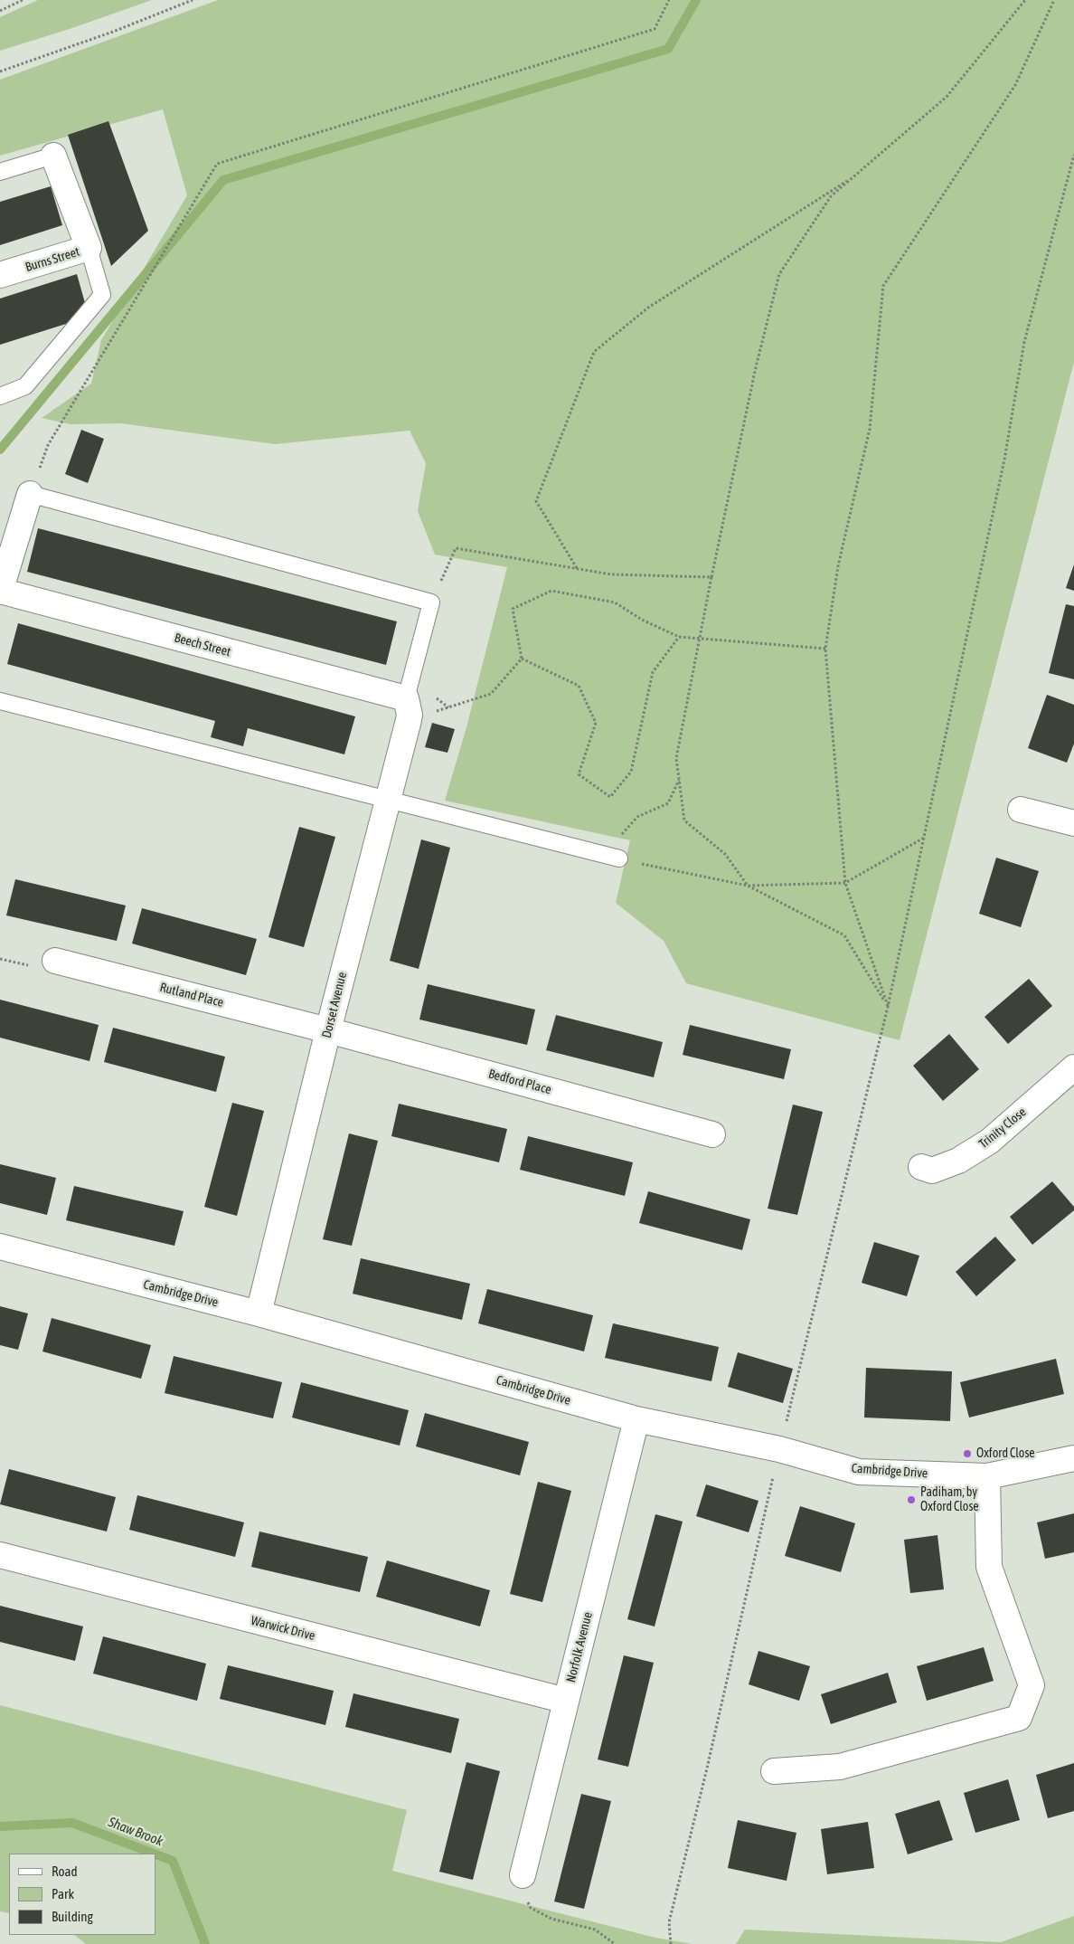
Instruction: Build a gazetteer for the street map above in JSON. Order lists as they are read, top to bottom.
{
  "streets": {
    "street": [
      "Burns Street",
      "Beech Street",
      "Rutland Place",
      "Dorset Avenue",
      "Bedford Place",
      "Trinity Close",
      "Cambridge Drive",
      "Warwick Drive",
      "Norfolk Avenue"
    ]
  },
  "crossings": [
    ["Beech Street", "Dorset Avenue"],
    ["Rutland Place", "Dorset Avenue"],
    ["Rutland Place", "Bedford Place"],
    ["Dorset Avenue", "Bedford Place"],
    ["Dorset Avenue", "Cambridge Drive"],
    ["Cambridge Drive", "Norfolk Avenue"],
    ["Warwick Drive", "Norfolk Avenue"]
  ],
  "water": ["Shaw Brook"],
  "places": ["Oxford Close", "Padiham, by Oxford Close"],
  "legend": ["Road", "Park", "Building"]
}
